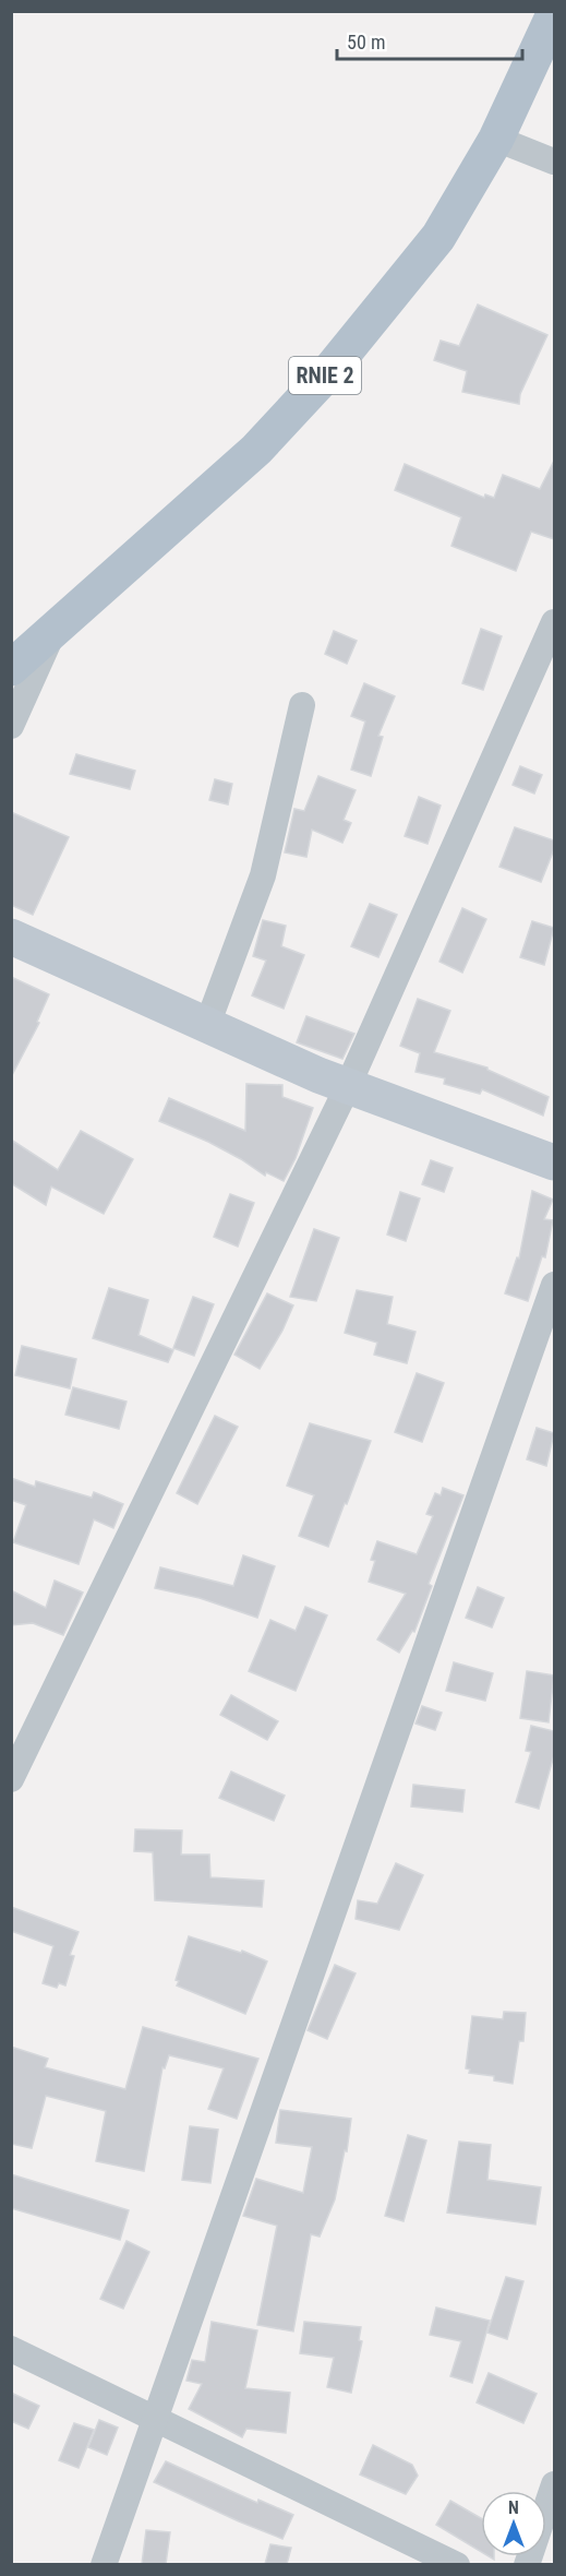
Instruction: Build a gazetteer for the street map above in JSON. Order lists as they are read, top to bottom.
{
  "streets": {
    "main road": ["RNIE 2"]
  },
  "scale_bar": "50 m",
  "north": "top"
}
